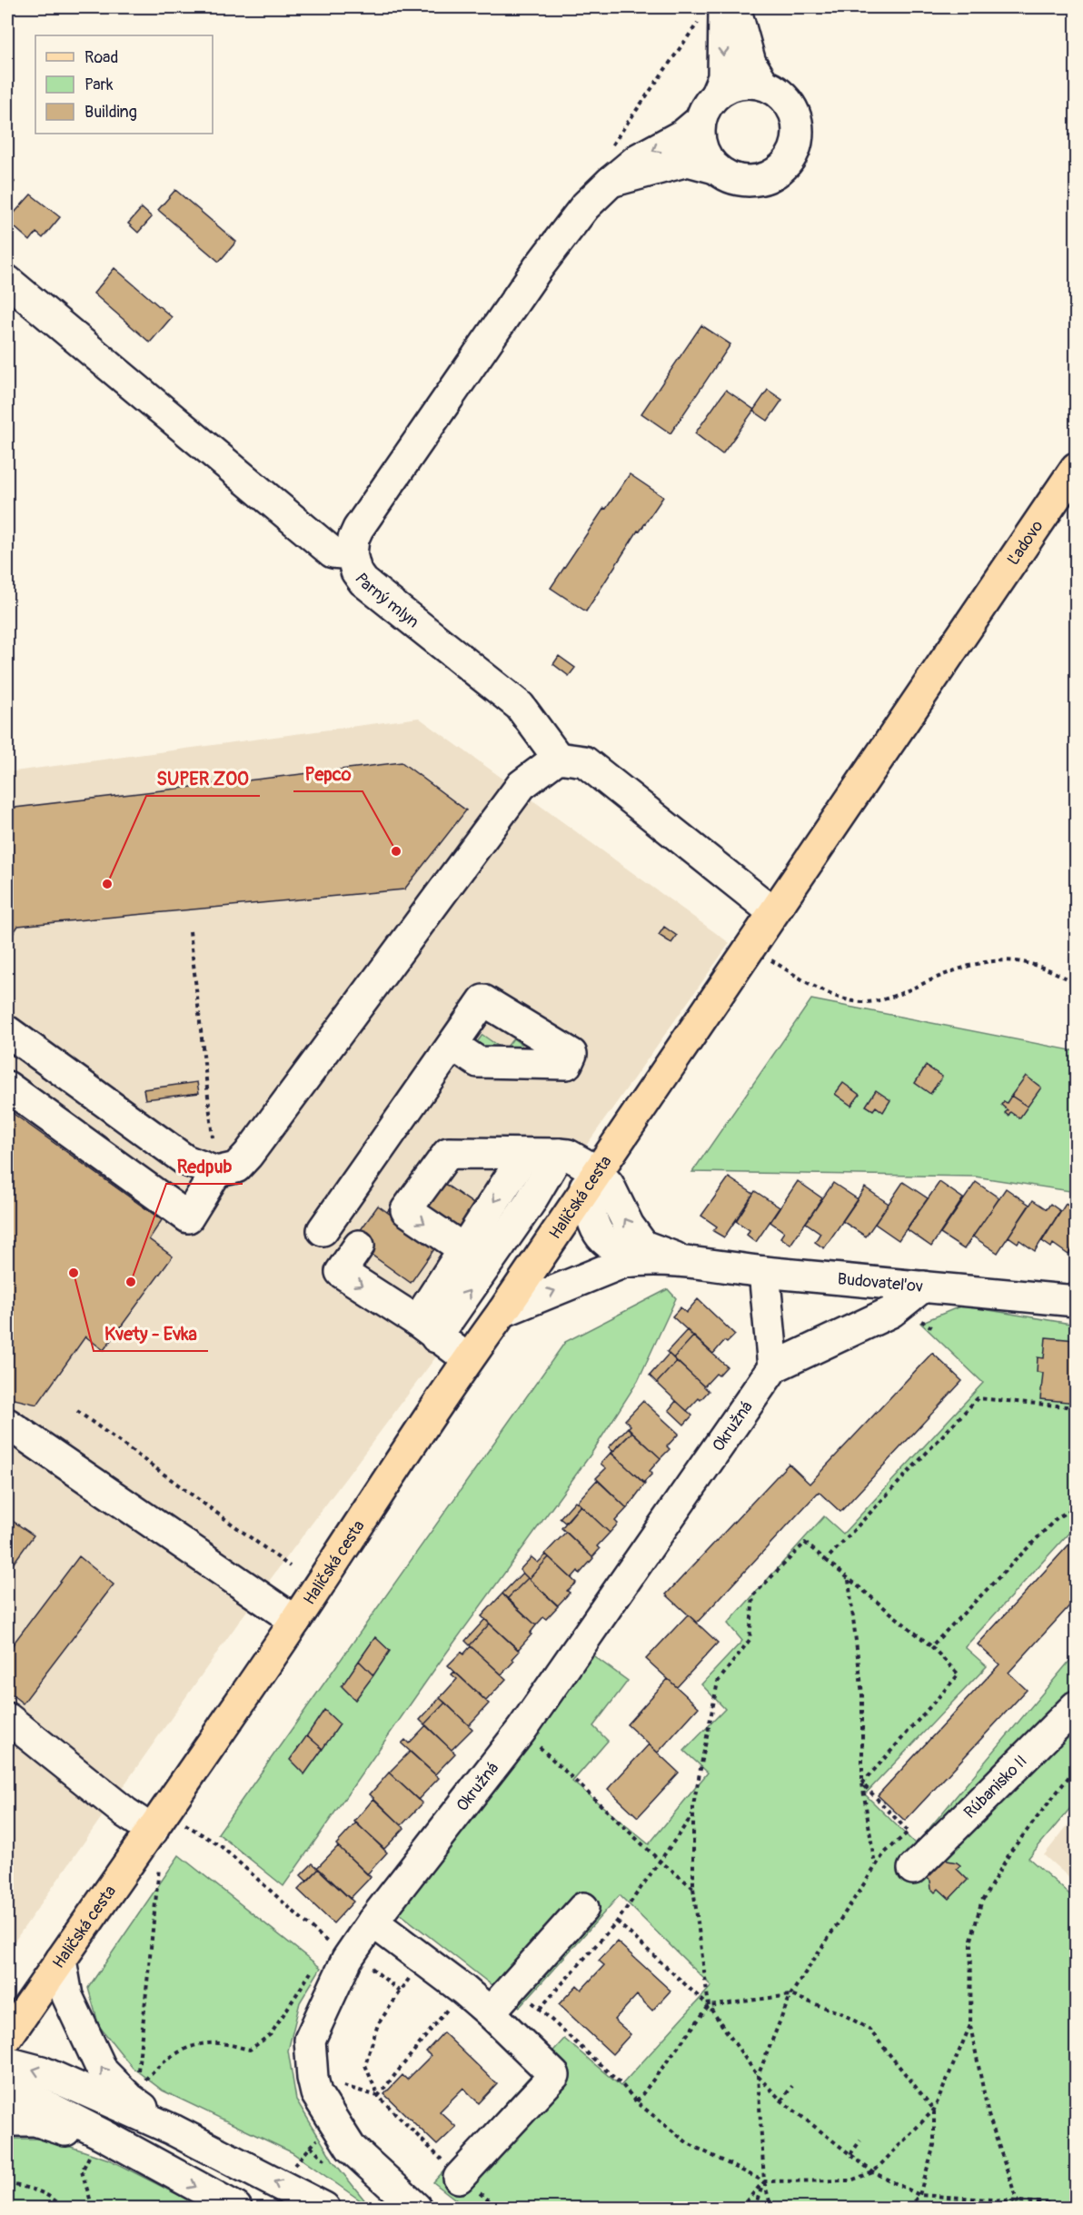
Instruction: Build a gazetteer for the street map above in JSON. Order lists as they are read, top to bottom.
{
  "streets": {
    "main road": ["Ľadovo", "Haličská cesta"],
    "street": [
      "Parný mlyn",
      "Budovateľov",
      "Okružná",
      "Rúbanisko II"
    ]
  },
  "crossings": [
    ["Ľadovo", "Haličská cesta"],
    ["Haličská cesta", "Budovateľov"]
  ],
  "places": [
    "Pepco",
    "SUPER ZOO",
    "Kvety - Evka",
    "Redpub"
  ],
  "legend": ["Road", "Park", "Building"]
}
